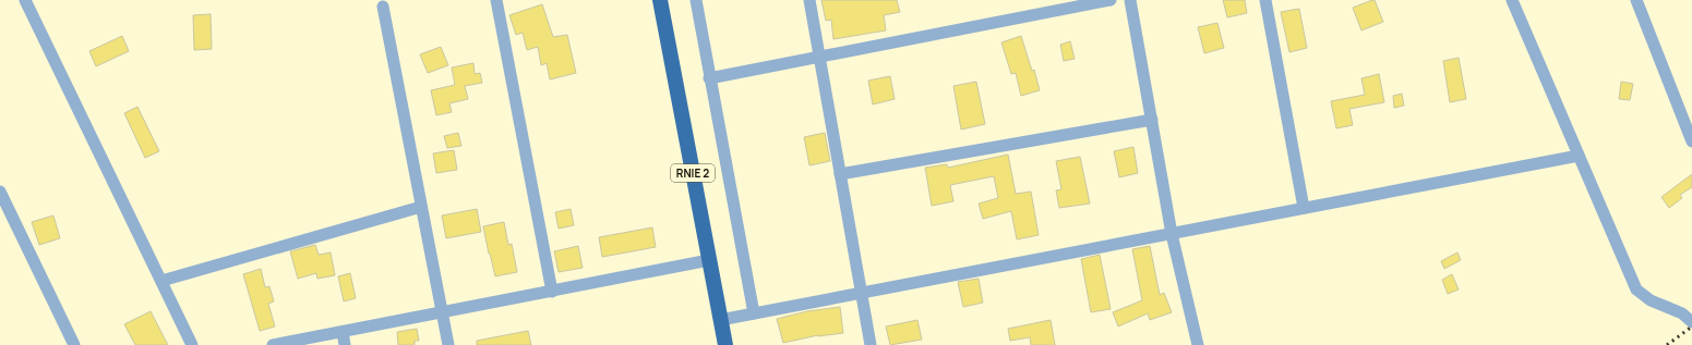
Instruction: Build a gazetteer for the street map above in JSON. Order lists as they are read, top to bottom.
{
  "streets": {
    "main road": ["RNIE 2"]
  }
}
